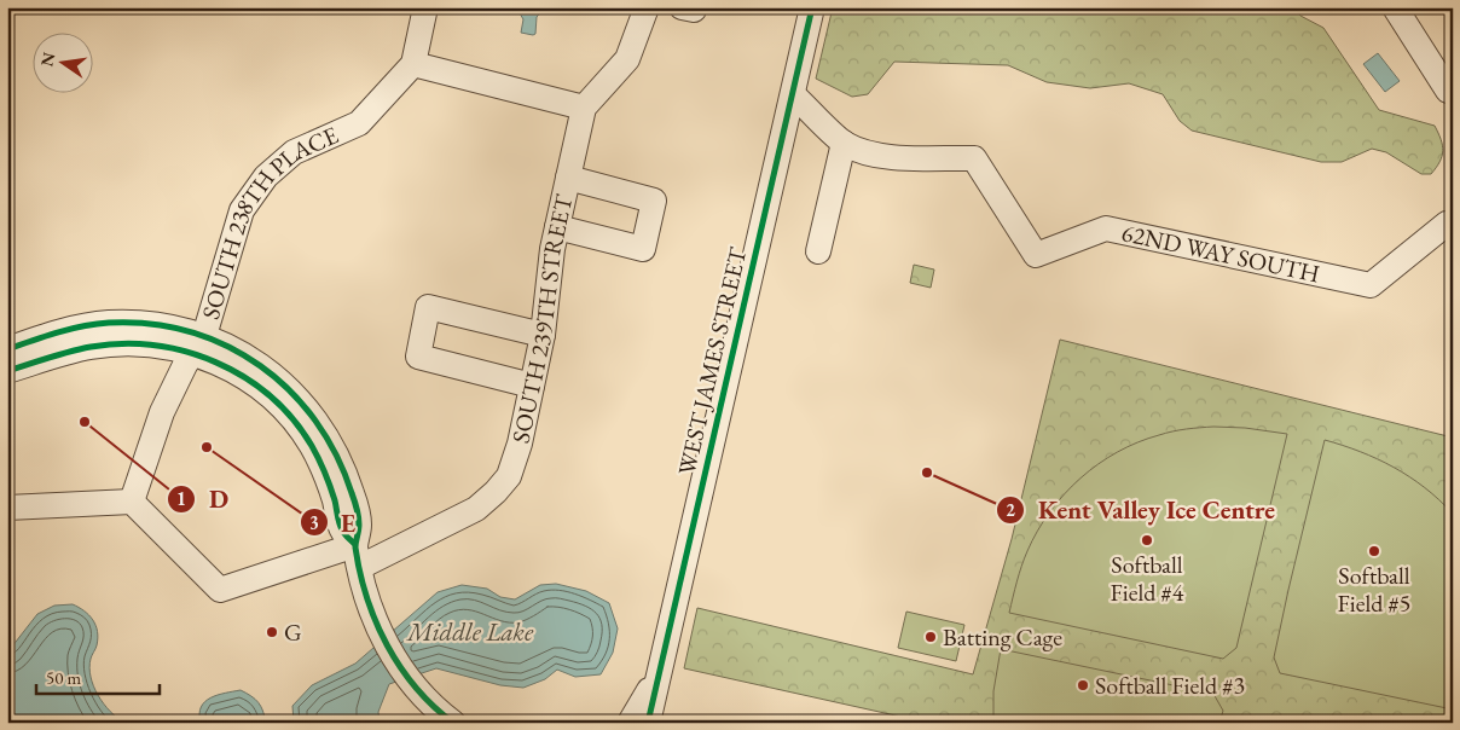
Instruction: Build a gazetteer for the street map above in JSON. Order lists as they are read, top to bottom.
{
  "streets": {
    "street": [
      "SOUTH 238TH PLACE",
      "62ND WAY SOUTH",
      "SOUTH 239TH STREET",
      "WEST JAMES STREET"
    ]
  },
  "crossings": [
    ["SOUTH 238TH PLACE", "SOUTH 239TH STREET"],
    ["62ND WAY SOUTH", "WEST JAMES STREET"]
  ],
  "water": ["Middle Lake"],
  "places": [
    "D",
    "E",
    "Kent Valley Ice Centre",
    "Softball Field #4",
    "Softball Field #5",
    "G",
    "Batting Cage",
    "Softball Field #3"
  ],
  "scale_bar": "50 m",
  "north": "left"
}
